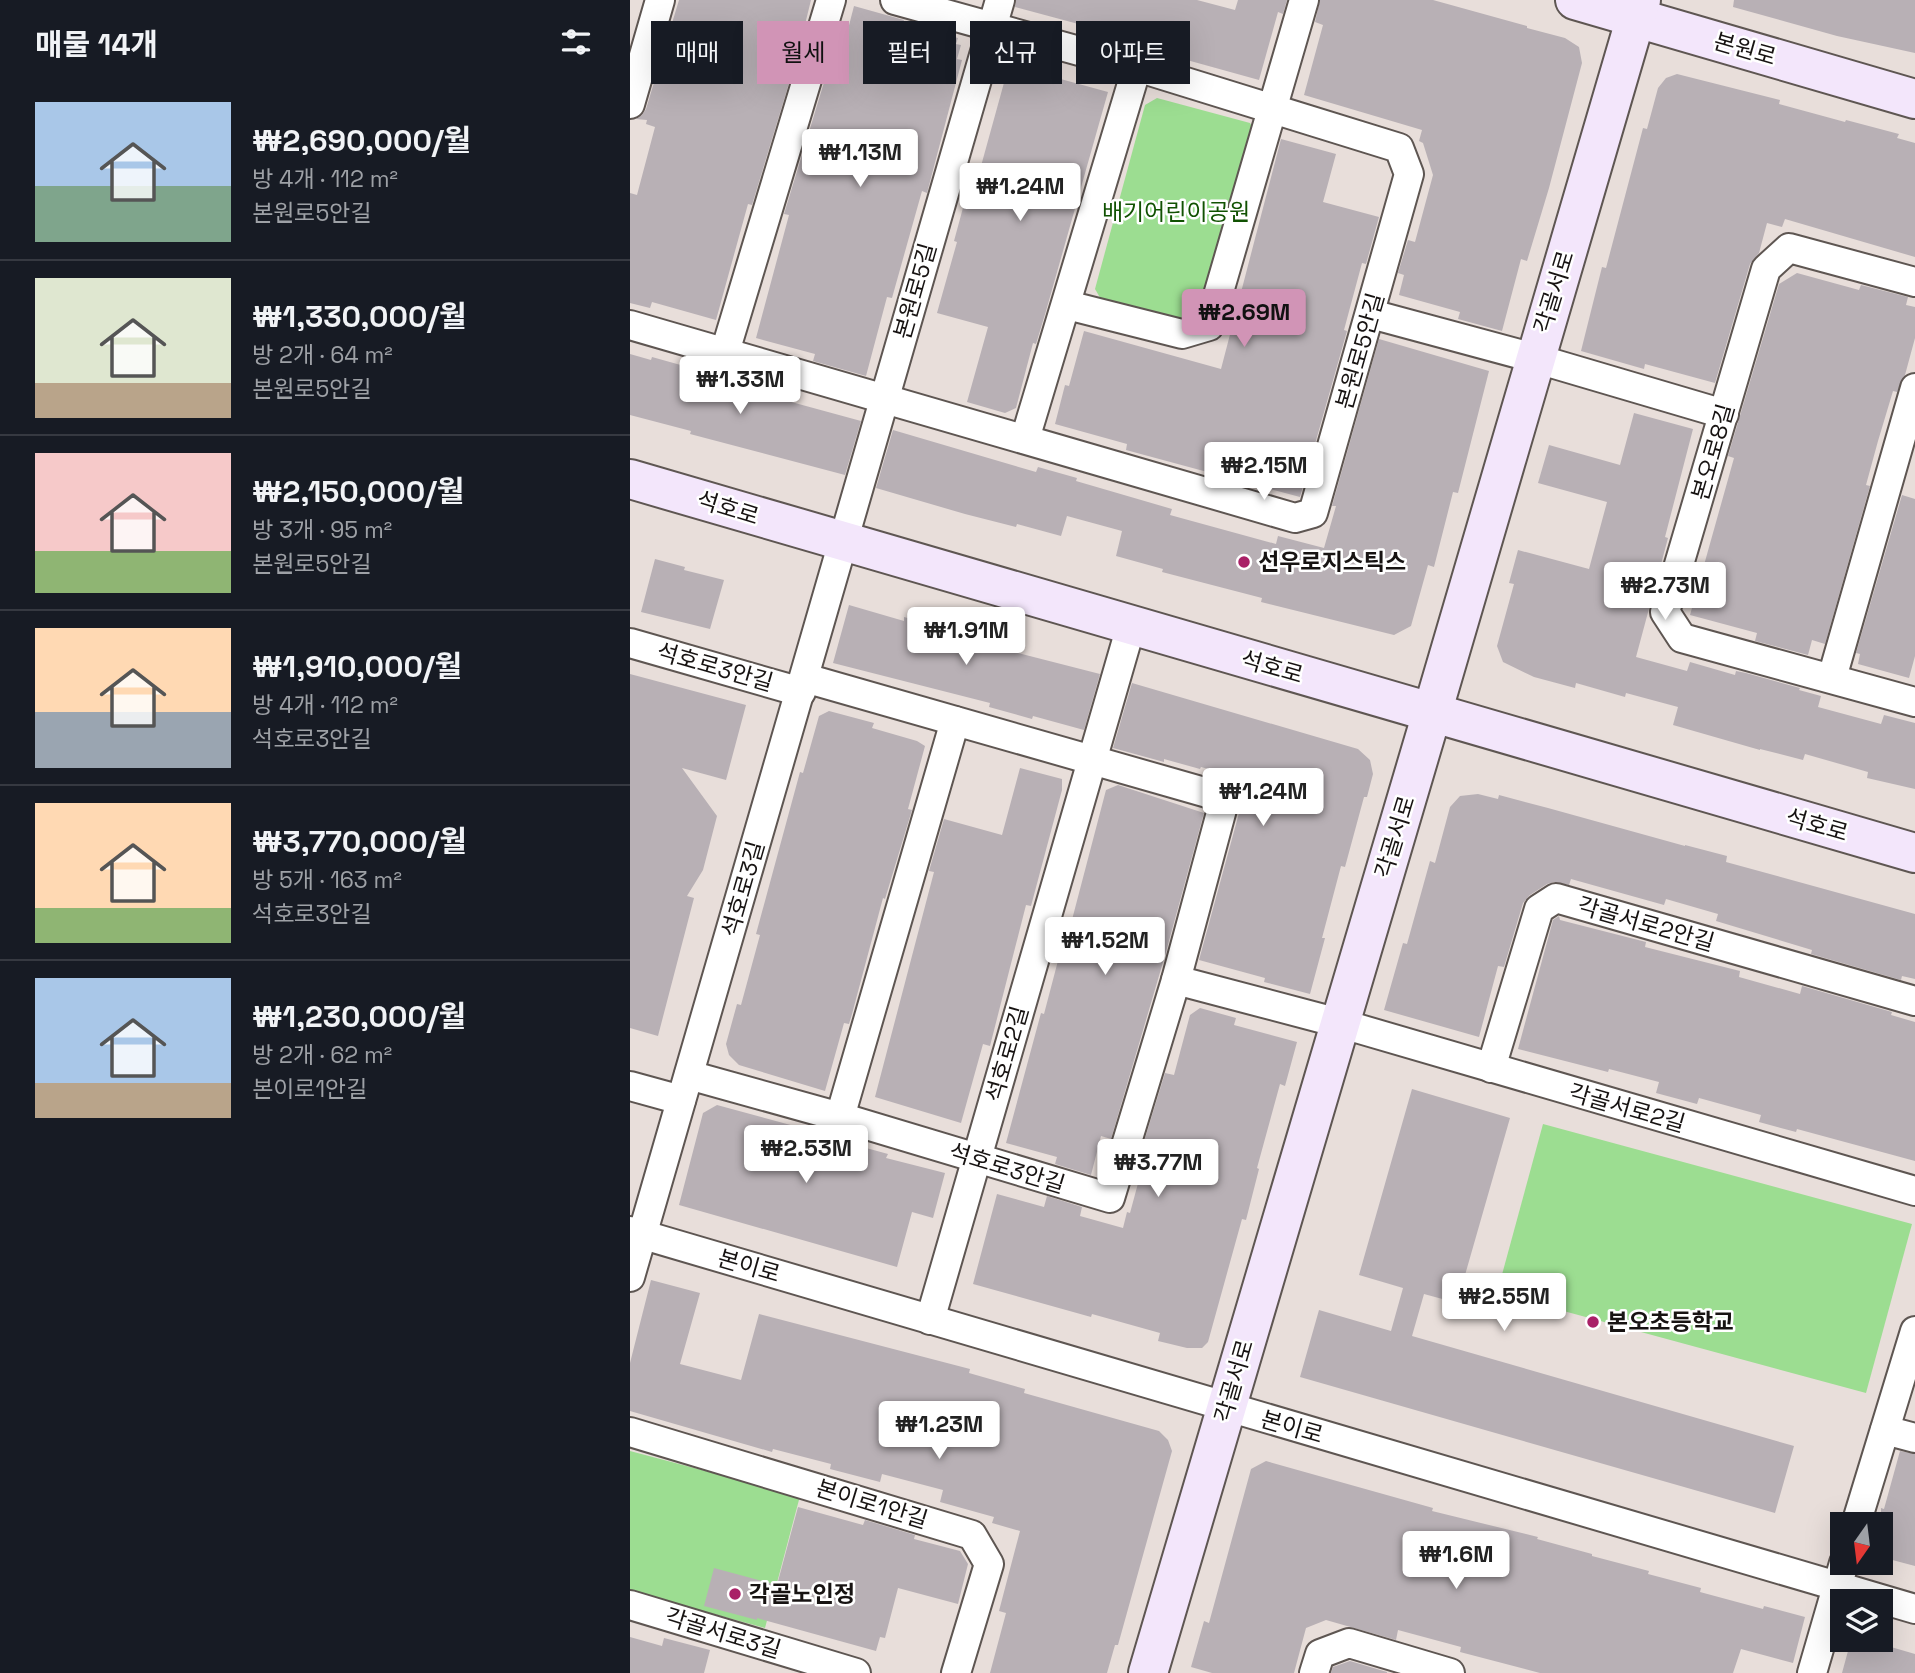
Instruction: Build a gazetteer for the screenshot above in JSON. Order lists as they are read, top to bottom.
{
  "streets": {
    "street": [
      "본원로",
      "본원로5길",
      "각골서로",
      "본원로5안길",
      "본오로8길",
      "석호로",
      "석호로3안길",
      "석호로3길",
      "각골서로2안길",
      "석호로2길",
      "각골서로2길",
      "본이로",
      "본이로1안길",
      "각골서로3길"
    ]
  },
  "crossings": [
    ["본원로", "각골서로"],
    ["본원로5길", "본원로5안길"],
    ["본원로5길", "석호로"],
    ["본원로5길", "석호로3길"],
    ["각골서로", "석호로"],
    ["각골서로", "각골서로2길"],
    ["각골서로", "본이로"],
    ["석호로", "석호로3길"],
    ["석호로", "석호로2길"],
    ["석호로3안길", "석호로3길"],
    ["석호로3안길", "석호로2길"],
    ["석호로3안길", "각골서로2길"],
    ["석호로3길", "본이로"],
    ["각골서로2안길", "각골서로2길"],
    ["석호로2길", "본이로"]
  ],
  "parks": ["배기어린이공원"],
  "places": ["선우로지스틱스", "본오초등학교", "각골노인정"],
  "north": "bottom",
  "page": {
    "heading": "매물 14개",
    "chip": [
      "매매",
      "월세",
      "필터",
      "신규",
      "아파트"
    ],
    "list": [
      {
        "name": "₩2,690,000/월",
        "note": "방 4개 · 112 m² · 본원로5안길"
      },
      {
        "name": "₩1,330,000/월",
        "note": "방 2개 · 64 m² · 본원로5안길"
      },
      {
        "name": "₩2,150,000/월",
        "note": "방 3개 · 95 m² · 본원로5안길"
      },
      {
        "name": "₩1,910,000/월",
        "note": "방 4개 · 112 m² · 석호로3안길"
      },
      {
        "name": "₩3,770,000/월",
        "note": "방 5개 · 163 m² · 석호로3안길"
      },
      {
        "name": "₩1,230,000/월",
        "note": "방 2개 · 62 m² · 본이로1안길"
      }
    ],
    "price": [
      "₩1.13M",
      "₩1.24M",
      "₩2.69M",
      "₩1.33M",
      "₩2.15M",
      "₩2.73M",
      "₩1.91M",
      "₩1.24M",
      "₩1.52M",
      "₩2.53M",
      "₩3.77M",
      "₩2.55M",
      "₩1.23M",
      "₩1.6M"
    ]
  }
}
